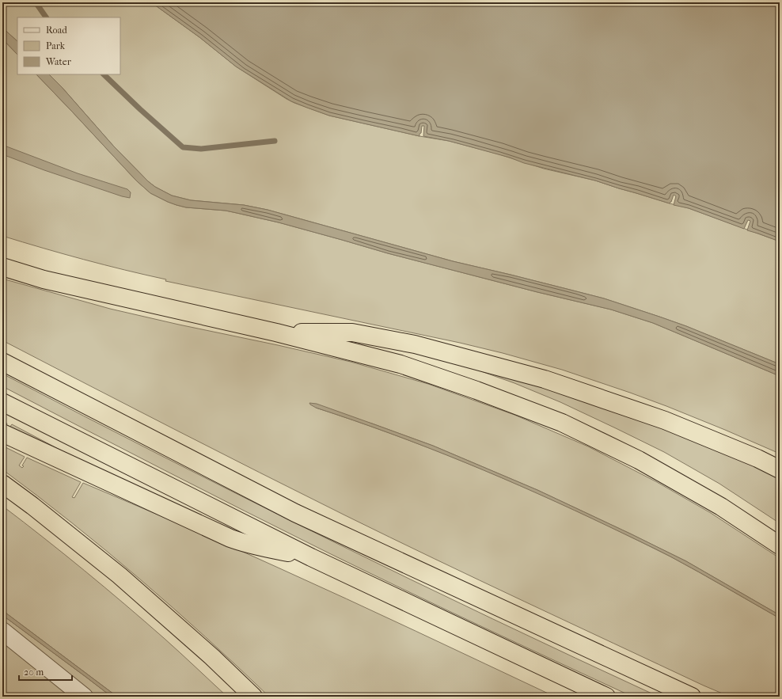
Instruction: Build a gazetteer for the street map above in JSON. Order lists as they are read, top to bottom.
{
  "legend": ["Road", "Park", "Water"],
  "scale_bar": "20 m"
}
